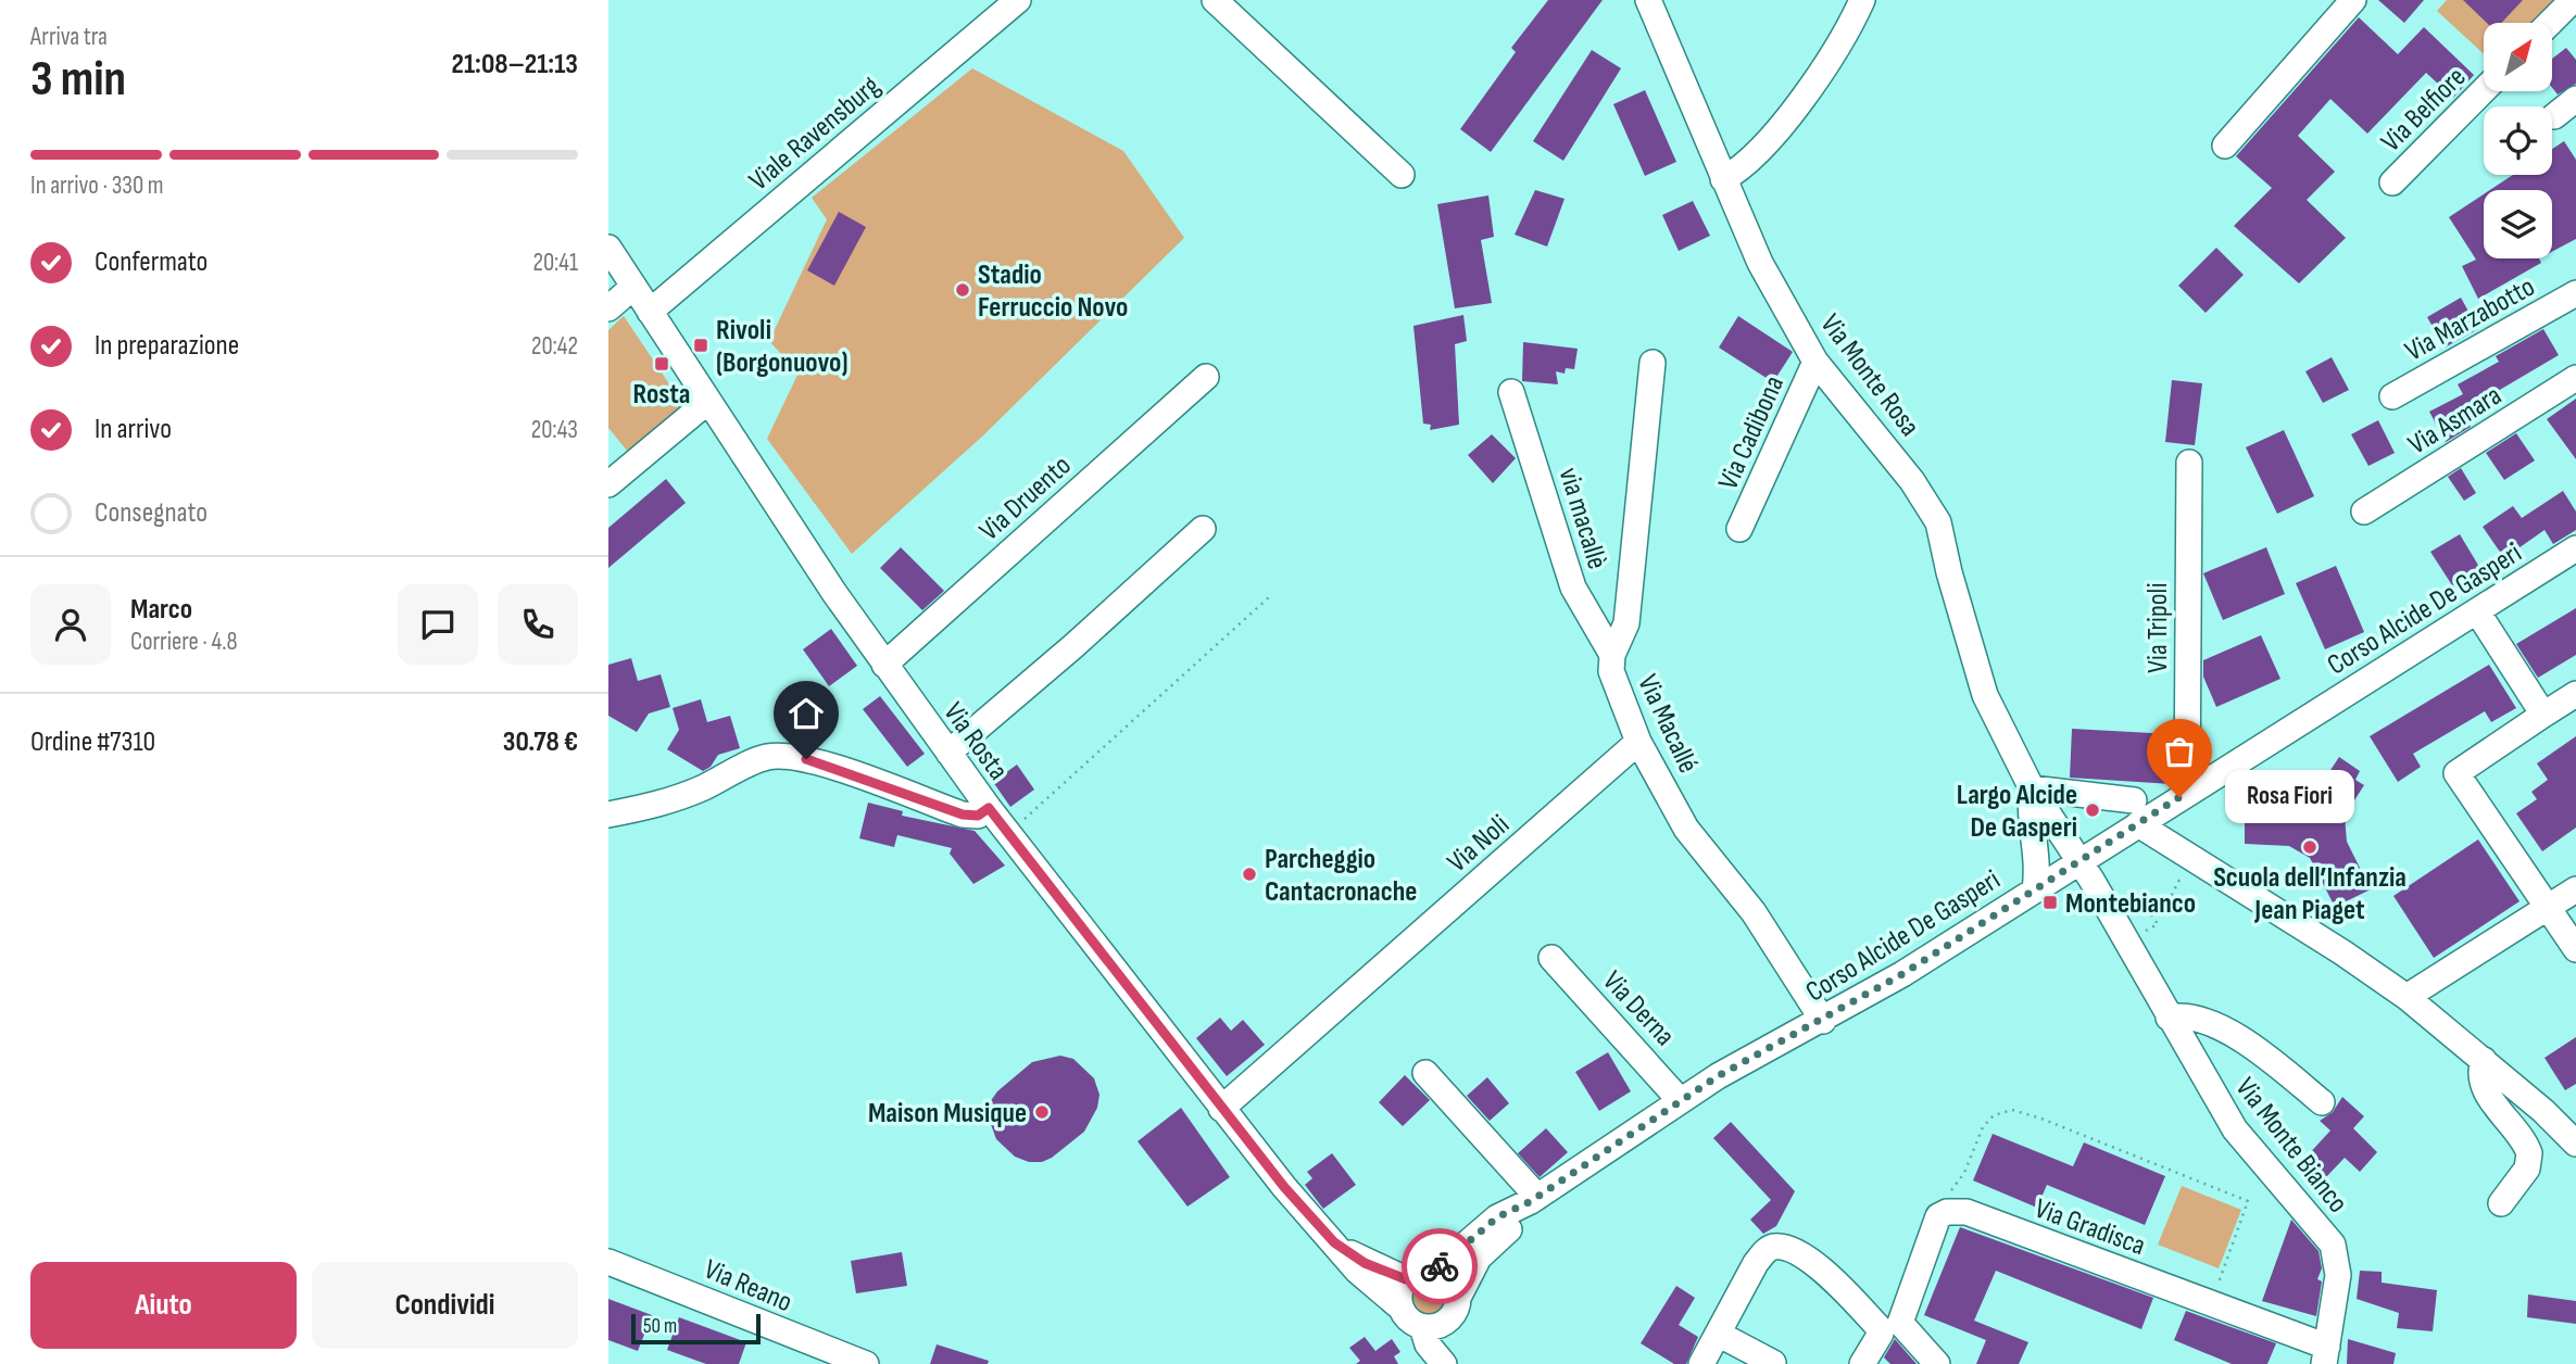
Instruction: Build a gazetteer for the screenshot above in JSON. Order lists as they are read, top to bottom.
{
  "streets": {
    "street": [
      "Via Belfiore",
      "Viale Ravensburg",
      "Via Marzabotto",
      "Via Monte Rosa",
      "Via Asmara",
      "Via Cadibona",
      "Via Druento",
      "via macallè",
      "Corso Alcide De Gasperi",
      "Via Tripoli",
      "Via Macallé",
      "Via Rosta",
      "Via Noli",
      "Via Derna",
      "Via Monte Bianco",
      "Via Gradisca",
      "Via Reano"
    ]
  },
  "crossings": [
    ["Viale Ravensburg", "Via Rosta"],
    ["Via Monte Rosa", "Via Cadibona"],
    ["Via Druento", "Via Rosta"],
    ["via macallè", "Via Macallé"],
    ["Corso Alcide De Gasperi", "Via Tripoli"],
    ["Corso Alcide De Gasperi", "Via Macallé"],
    ["Corso Alcide De Gasperi", "Via Rosta"],
    ["Corso Alcide De Gasperi", "Via Derna"],
    ["Corso Alcide De Gasperi", "Via Monte Bianco"],
    ["Via Macallé", "Via Noli"],
    ["Via Rosta", "Via Noli"],
    ["Via Monte Bianco", "Via Gradisca"]
  ],
  "places": {
    "other": [
      "Stadio Ferruccio Novo",
      "Rosa Fiori",
      "Largo Alcide De Gasperi",
      "Scuola dell’Infanzia Jean Piaget",
      "Parcheggio Cantacronache",
      "Maison Musique"
    ],
    "transit": ["Rivoli (Borgonuovo)", "Rosta", "Montebianco"]
  },
  "scale_bar": "50 m",
  "north": "top right",
  "page": {
    "heading": ["3 min", "Arriva tra", "21:08–21:13"],
    "panel": [
      "Marco",
      "Corriere · 4.8",
      "Ordine #7310",
      "30.78 €"
    ],
    "bar": "In arrivo · 330 m",
    "list": [
      ["Confermato", "20:41"],
      ["In preparazione", "20:42"],
      ["In arrivo", "20:43"],
      "Consegnato"
    ],
    "bubble": "Rosa Fiori",
    "buttons": ["Aiuto", "Condividi"],
    "scale": "50 m"
  }
}
